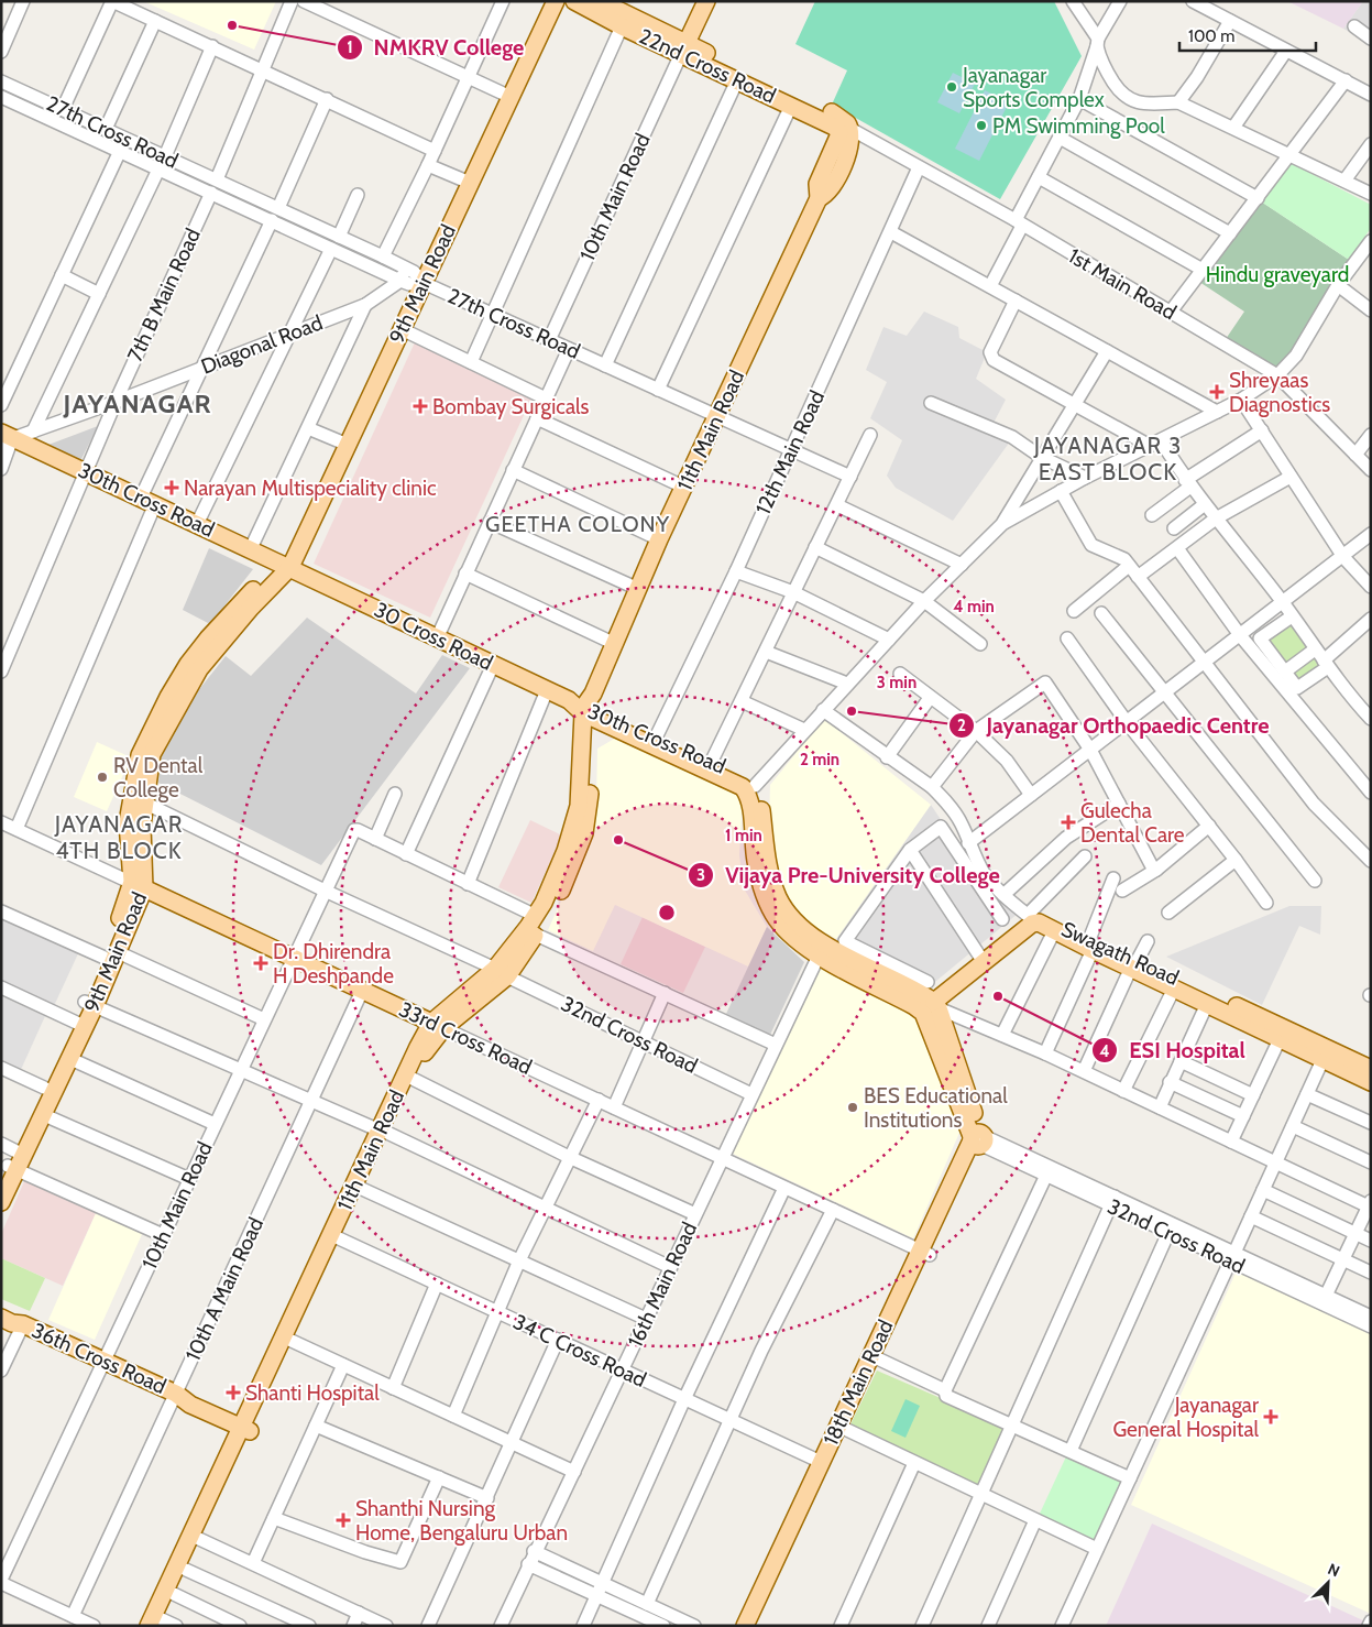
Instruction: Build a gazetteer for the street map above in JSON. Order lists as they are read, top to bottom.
{
  "streets": {
    "main road": [
      "22nd Cross Road",
      "10th Main Road",
      "9th Main Road",
      "11th Main Road",
      "30th Cross Road",
      "30 Cross Road",
      "Swagath Road",
      "33rd Cross Road",
      "36th Cross Road",
      "18th Main Road"
    ],
    "street": [
      "27th Cross Road",
      "1st Main Road",
      "7th B Main Road",
      "Diagonal Road",
      "12th Main Road",
      "32nd Cross Road",
      "16th Main Road",
      "10th A Main Road",
      "34 C Cross Road"
    ]
  },
  "crossings": [
    ["22nd Cross Road", "10th Main Road"],
    ["22nd Cross Road", "1st Main Road"],
    ["22nd Cross Road", "11th Main Road"],
    ["27th Cross Road", "10th Main Road"],
    ["27th Cross Road", "9th Main Road"],
    ["27th Cross Road", "7th B Main Road"],
    ["27th Cross Road", "Diagonal Road"],
    ["27th Cross Road", "11th Main Road"],
    ["27th Cross Road", "12th Main Road"],
    ["10th Main Road", "32nd Cross Road"],
    ["10th Main Road", "33rd Cross Road"],
    ["10th Main Road", "36th Cross Road"],
    ["9th Main Road", "30th Cross Road"],
    ["9th Main Road", "30 Cross Road"],
    ["9th Main Road", "32nd Cross Road"],
    ["9th Main Road", "33rd Cross Road"],
    ["1st Main Road", "11th Main Road"],
    ["1st Main Road", "12th Main Road"],
    ["7th B Main Road", "Diagonal Road"],
    ["7th B Main Road", "30th Cross Road"],
    ["Diagonal Road", "30th Cross Road"],
    ["11th Main Road", "30th Cross Road"],
    ["11th Main Road", "30 Cross Road"],
    ["11th Main Road", "32nd Cross Road"],
    ["11th Main Road", "33rd Cross Road"],
    ["11th Main Road", "34 C Cross Road"],
    ["11th Main Road", "36th Cross Road"],
    ["12th Main Road", "30th Cross Road"],
    ["30th Cross Road", "30 Cross Road"],
    ["30th Cross Road", "32nd Cross Road"],
    ["30th Cross Road", "16th Main Road"],
    ["30th Cross Road", "18th Main Road"],
    ["32nd Cross Road", "16th Main Road"],
    ["32nd Cross Road", "18th Main Road"],
    ["33rd Cross Road", "16th Main Road"],
    ["33rd Cross Road", "10th A Main Road"],
    ["33rd Cross Road", "18th Main Road"],
    ["16th Main Road", "34 C Cross Road"],
    ["10th A Main Road", "36th Cross Road"],
    ["34 C Cross Road", "18th Main Road"]
  ],
  "districts": [
    "JAYANAGAR",
    "JAYANAGAR 3 EAST BLOCK",
    "GEETHA COLONY",
    "JAYANAGAR 4TH BLOCK"
  ],
  "parks": ["Hindu graveyard"],
  "places": {
    "other": [
      "NMKRV College",
      "Jayanagar Sports Complex",
      "PM Swimming Pool",
      "Jayanagar Orthopaedic Centre",
      "RV Dental College",
      "Vijaya Pre-University College",
      "ESI Hospital",
      "BES Educational Institutions"
    ],
    "health": [
      "Shreyaas Diagnostics",
      "Bombay Surgicals",
      "Narayan Multispeciality clinic",
      "Gulecha Dental Care",
      "Dr. Dhirendra H Deshpande",
      "Shanti Hospital",
      "Jayanagar General Hospital",
      "Shanthi Nursing Home, Bengaluru Urban"
    ]
  },
  "scale_bar": "100 m",
  "north": "top right",
  "rings": [
    "4 min",
    "3 min",
    "2 min",
    "1 min"
  ]
}
